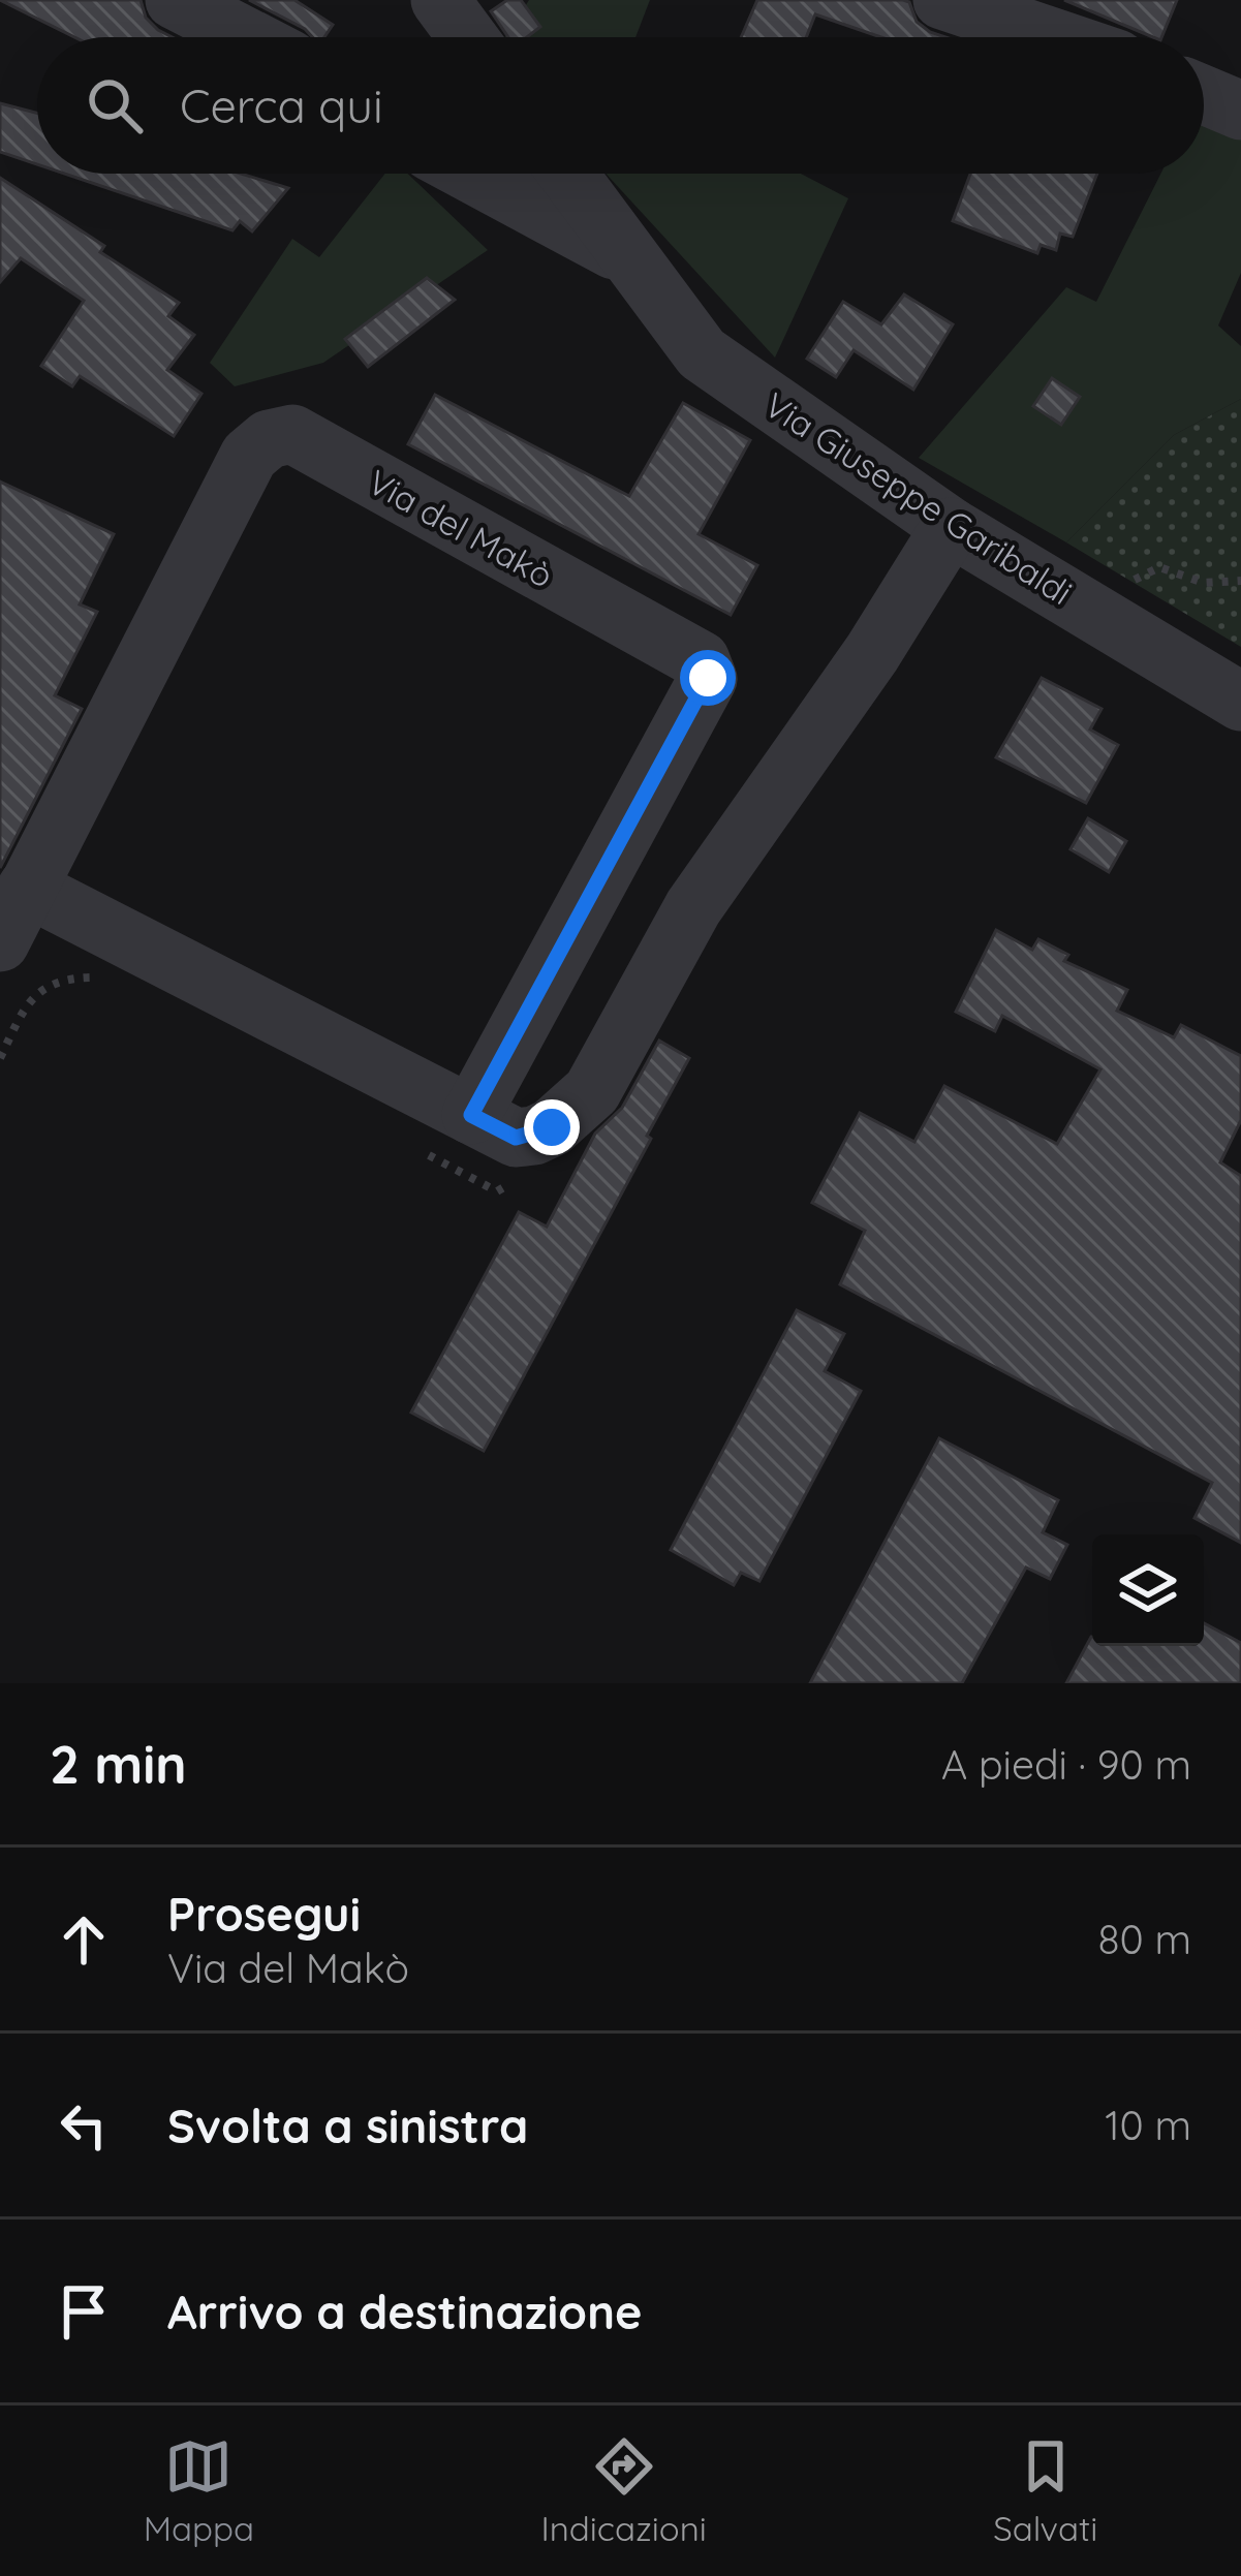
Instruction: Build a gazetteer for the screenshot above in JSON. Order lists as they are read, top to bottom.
{
  "streets": {
    "street": ["Via Giuseppe Garibaldi", "Via del Makò"]
  },
  "page": {
    "search": "Cerca qui",
    "heading": ["2 min", "A piedi · 90 m"],
    "list": [
      ["Prosegui", "Via del Makò", "80 m"],
      ["Svolta a sinistra", "10 m"],
      "Arrivo a destinazione"
    ],
    "nav": ["Mappa", "Indicazioni", "Salvati"]
  }
}
